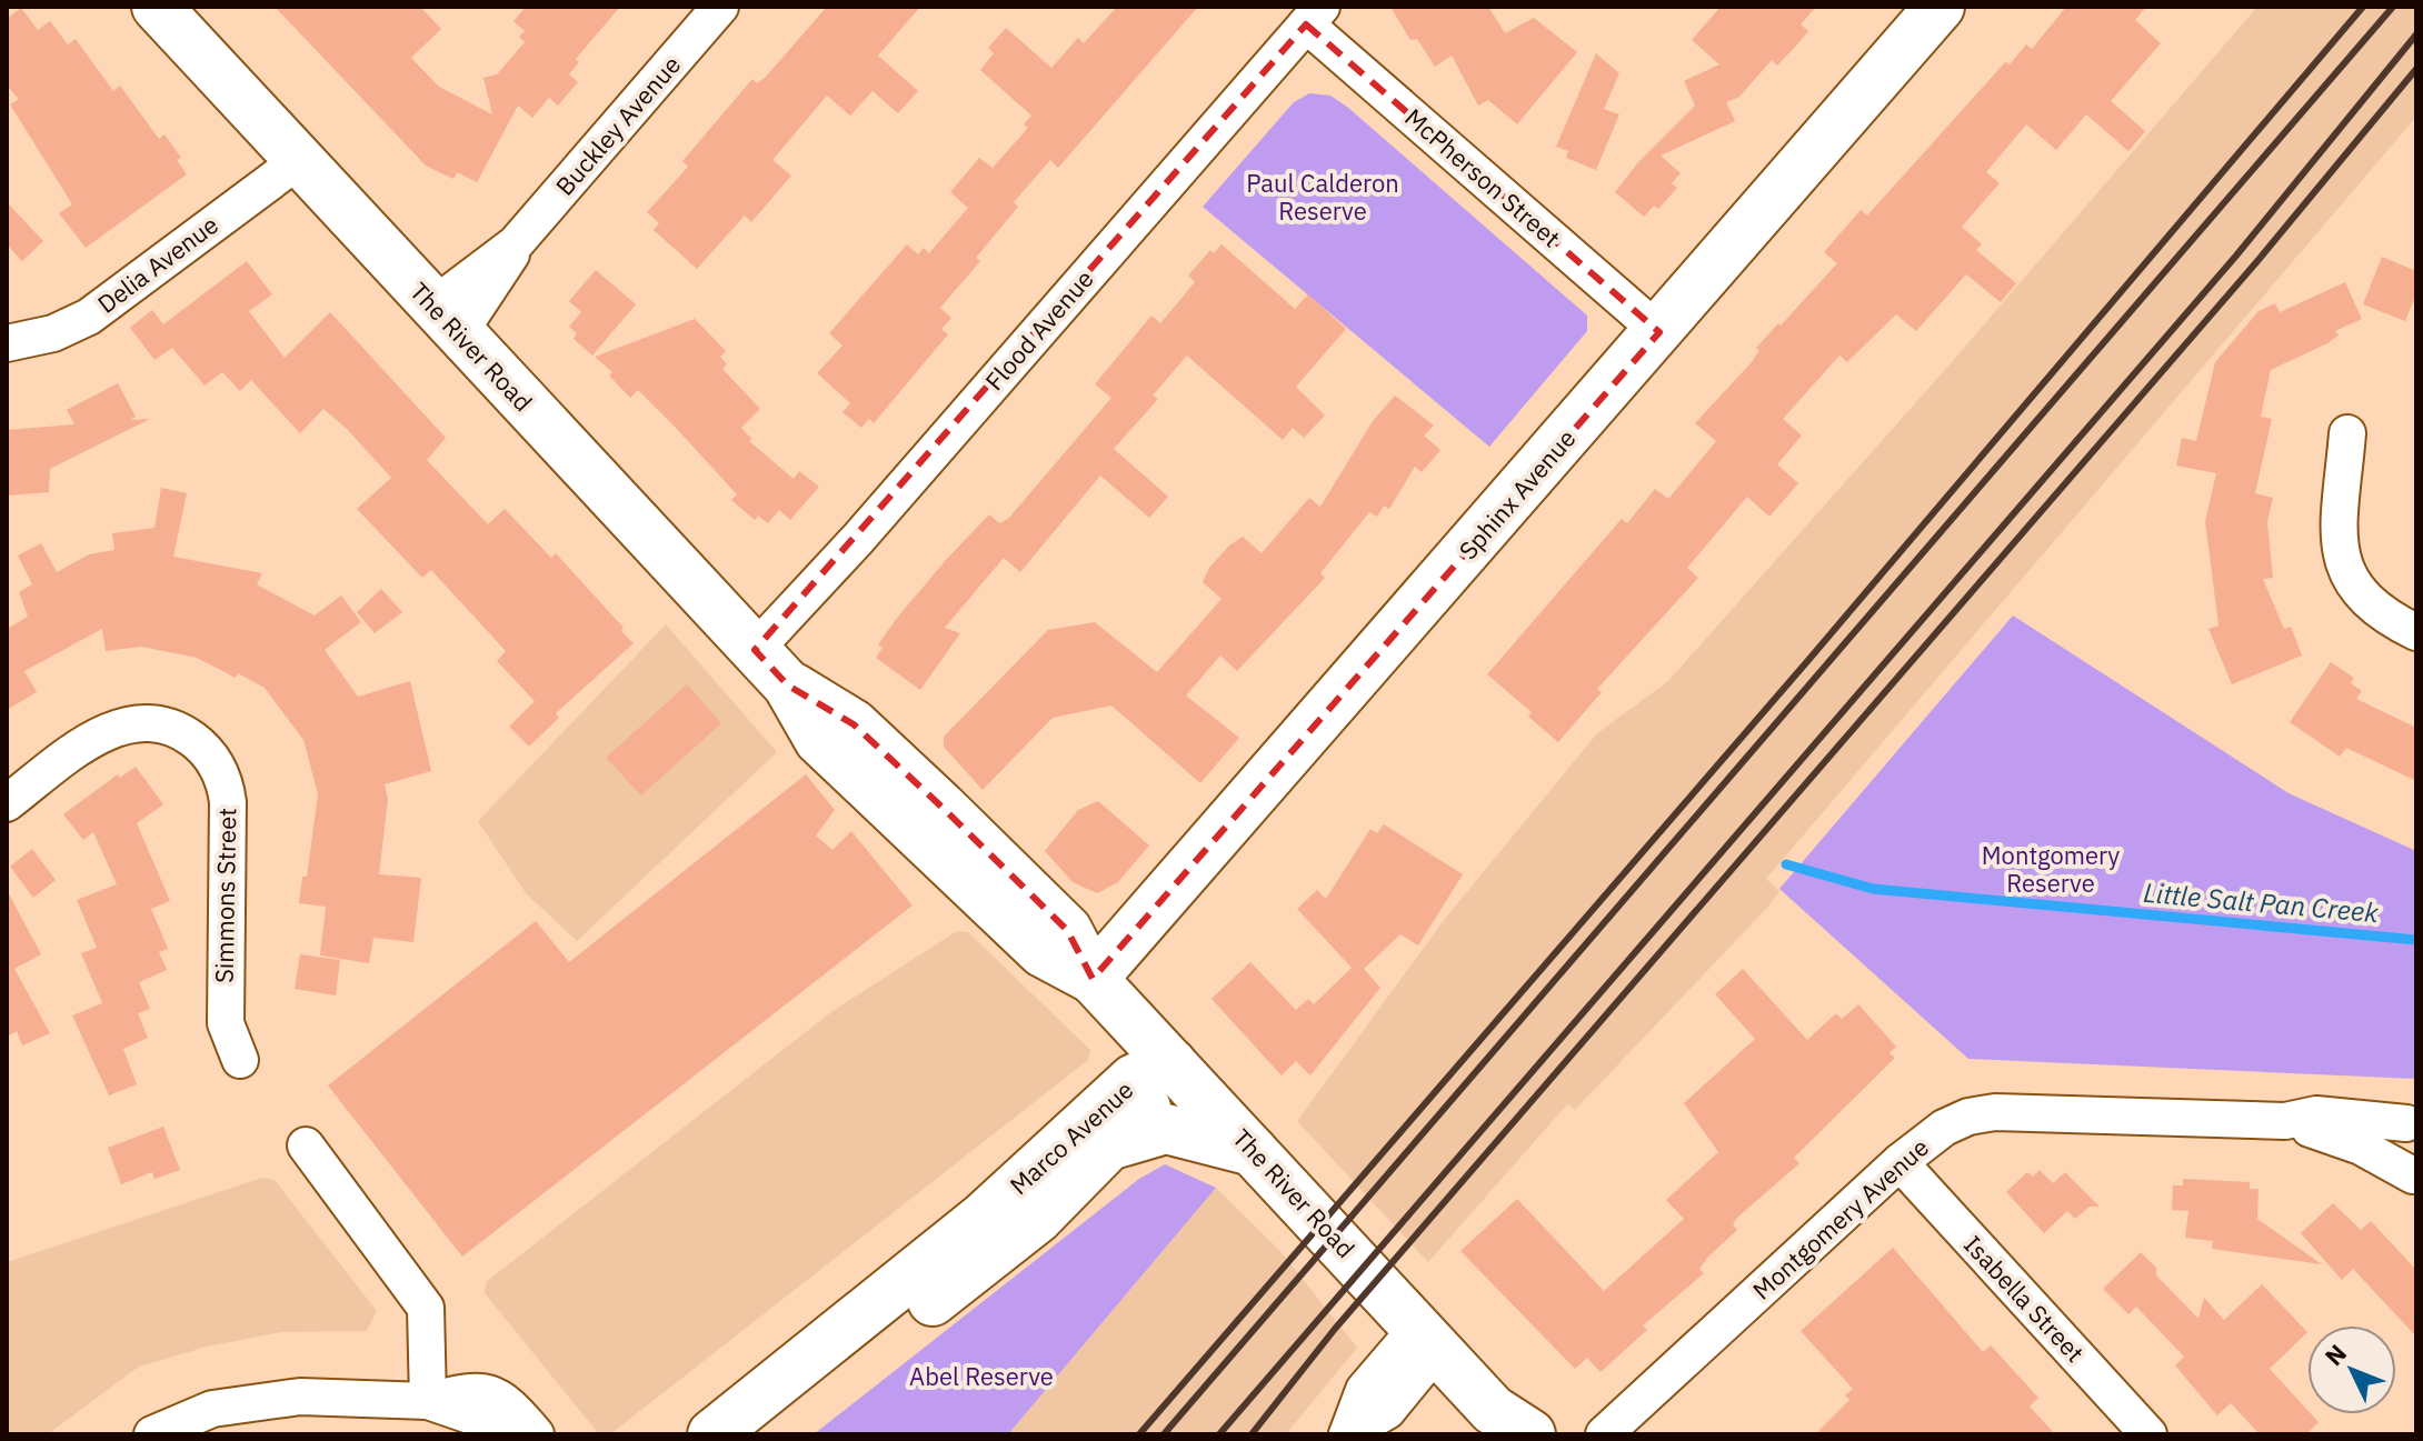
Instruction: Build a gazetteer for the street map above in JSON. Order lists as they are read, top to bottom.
{
  "streets": {
    "street": [
      "Buckley Avenue",
      "McPherson Street",
      "Delia Avenue",
      "Flood Avenue",
      "The River Road",
      "Sphinx Avenue",
      "Simmons Street",
      "Marco Avenue",
      "Montgomery Avenue",
      "Isabella Street"
    ]
  },
  "crossings": [
    ["Buckley Avenue", "The River Road"],
    ["McPherson Street", "Flood Avenue"],
    ["McPherson Street", "Sphinx Avenue"],
    ["Delia Avenue", "The River Road"],
    ["Flood Avenue", "The River Road"],
    ["The River Road", "Sphinx Avenue"],
    ["The River Road", "Marco Avenue"],
    ["Montgomery Avenue", "Isabella Street"]
  ],
  "water": ["Little Salt Pan Creek"],
  "parks": ["Paul Calderon Reserve", "Montgomery Reserve", "Abel Reserve"],
  "north": "top left"
}
